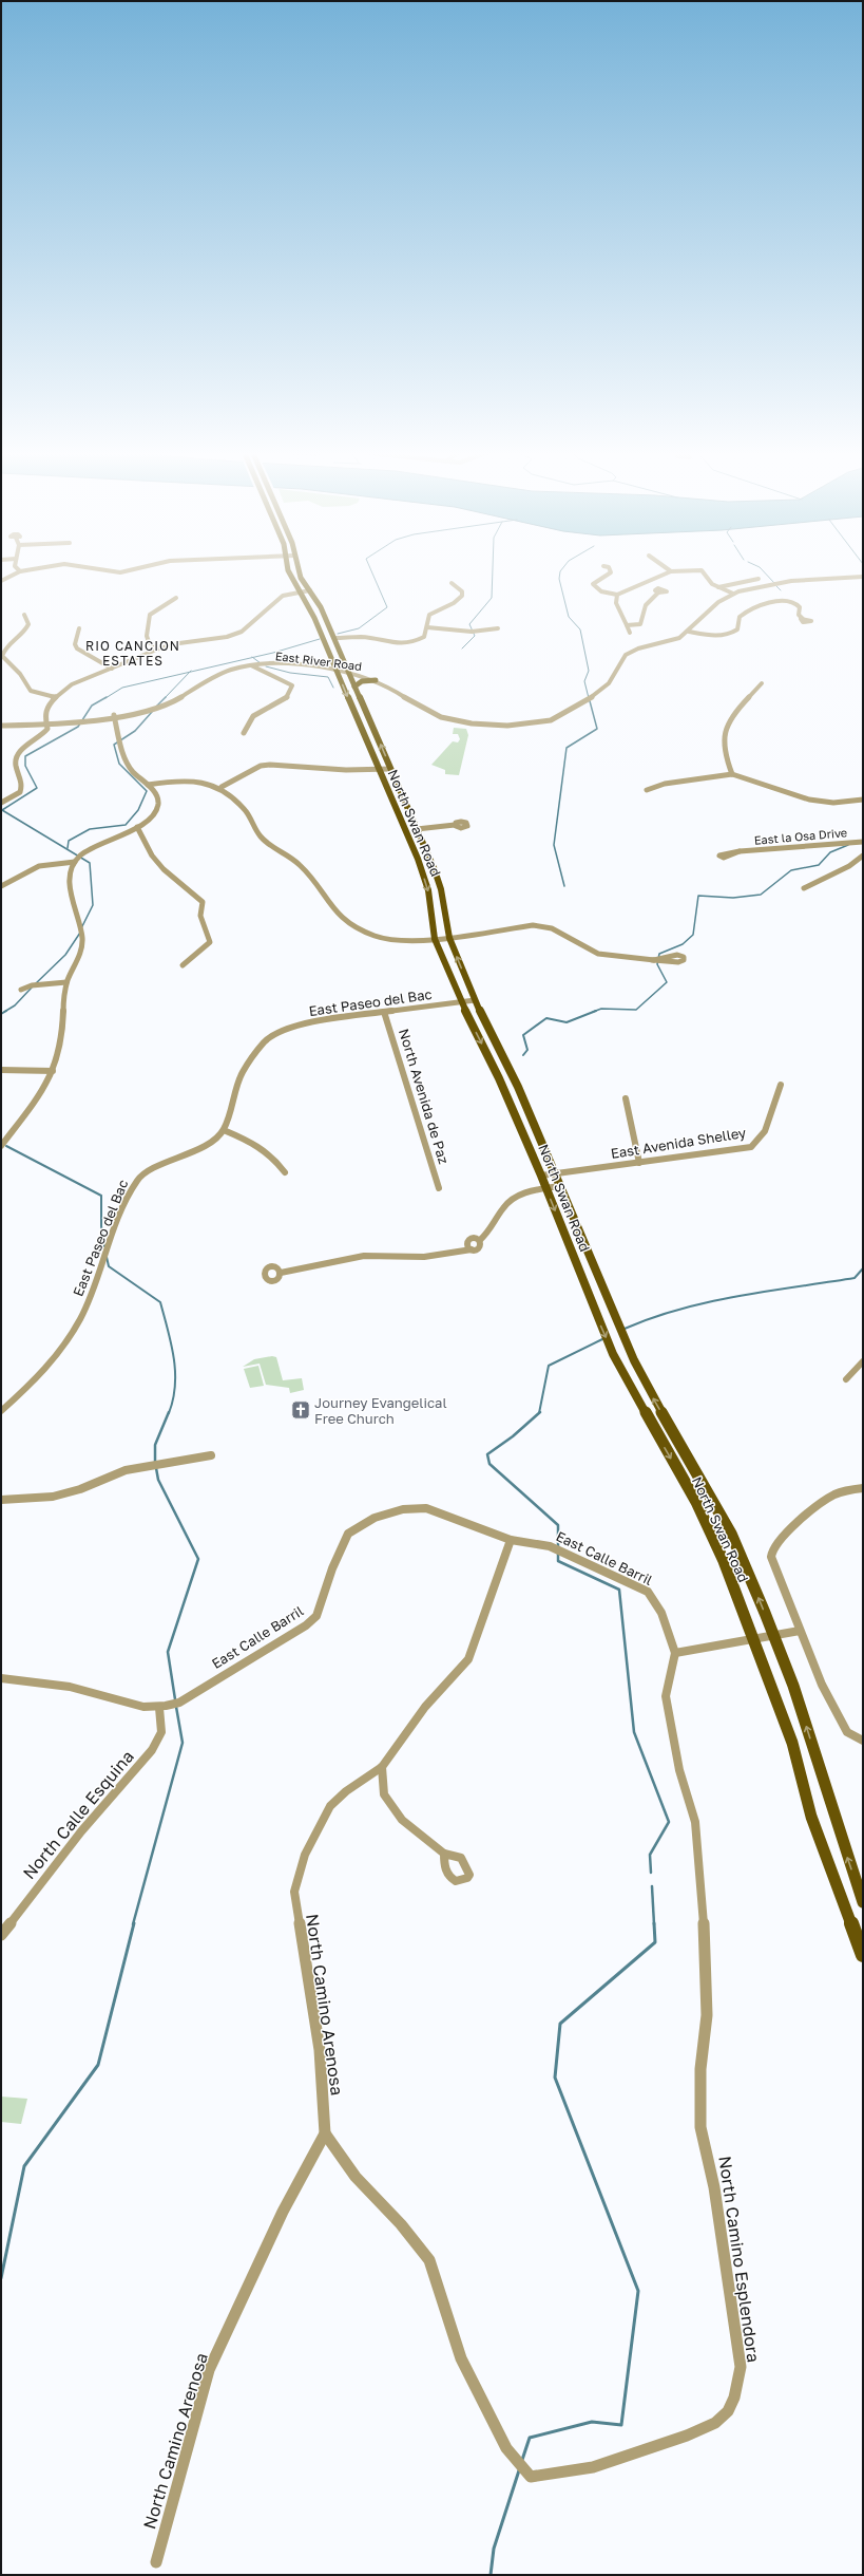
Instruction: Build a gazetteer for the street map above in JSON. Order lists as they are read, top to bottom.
{
  "streets": {
    "main road": ["North Swan Road"],
    "street": [
      "East River Road",
      "East la Osa Drive",
      "East Paseo del Bac",
      "North Avenida de Paz",
      "East Avenida Shelley",
      "East Calle Barril",
      "North Calle Esquina",
      "North Camino Arenosa",
      "North Camino Esplendora"
    ]
  },
  "crossings": [
    ["East River Road", "North Swan Road"],
    ["North Swan Road", "East Paseo del Bac"],
    ["North Swan Road", "East Avenida Shelley"],
    ["East Paseo del Bac", "North Avenida de Paz"],
    ["East Calle Barril", "North Calle Esquina"],
    ["East Calle Barril", "North Camino Arenosa"],
    ["East Calle Barril", "North Camino Esplendora"],
    ["North Camino Arenosa", "North Camino Esplendora"]
  ],
  "districts": ["RIO CANCION ESTATES"],
  "places": {
    "church": ["Journey Evangelical Free Church"]
  }
}
